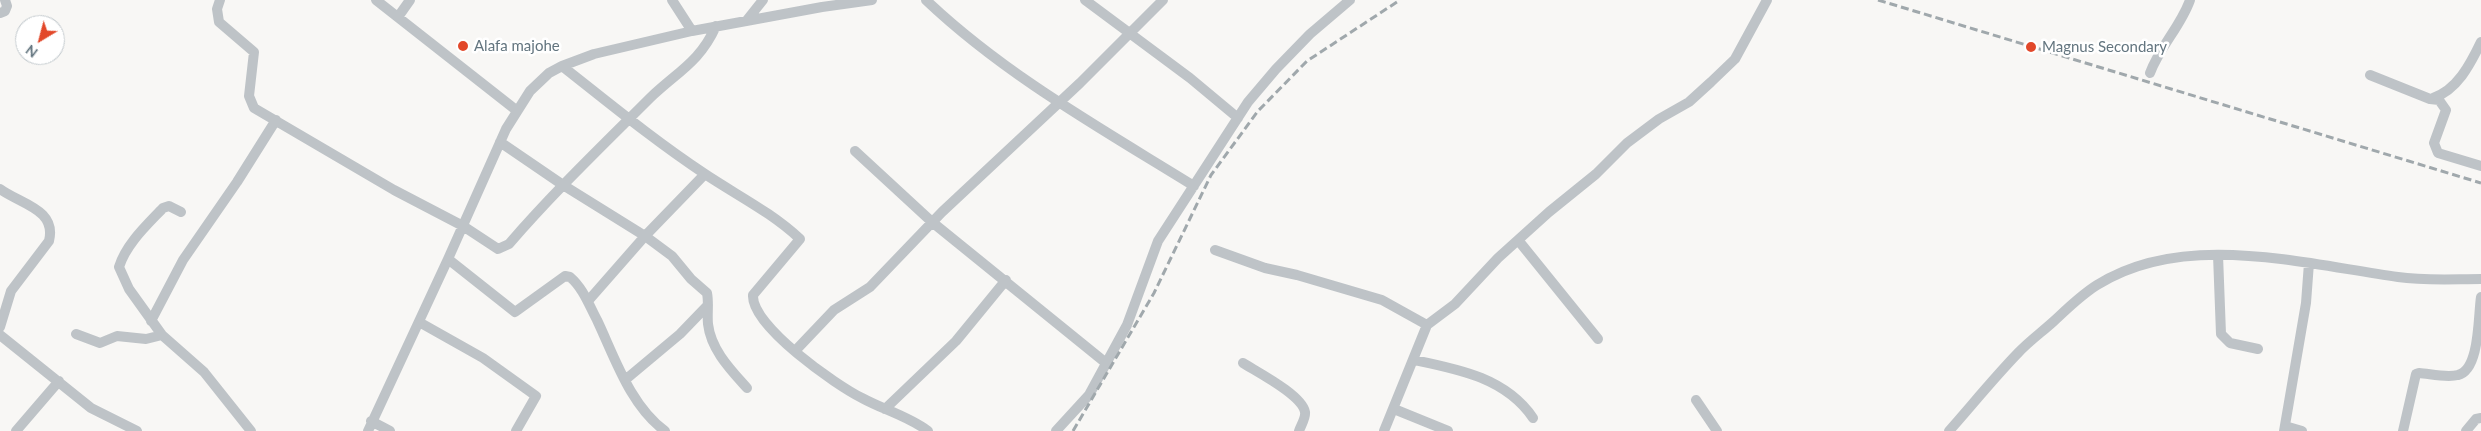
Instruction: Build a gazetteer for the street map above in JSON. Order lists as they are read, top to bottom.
{
  "places": ["Alafa majohe", "Magnus Secondary"],
  "north": "bottom left"
}
